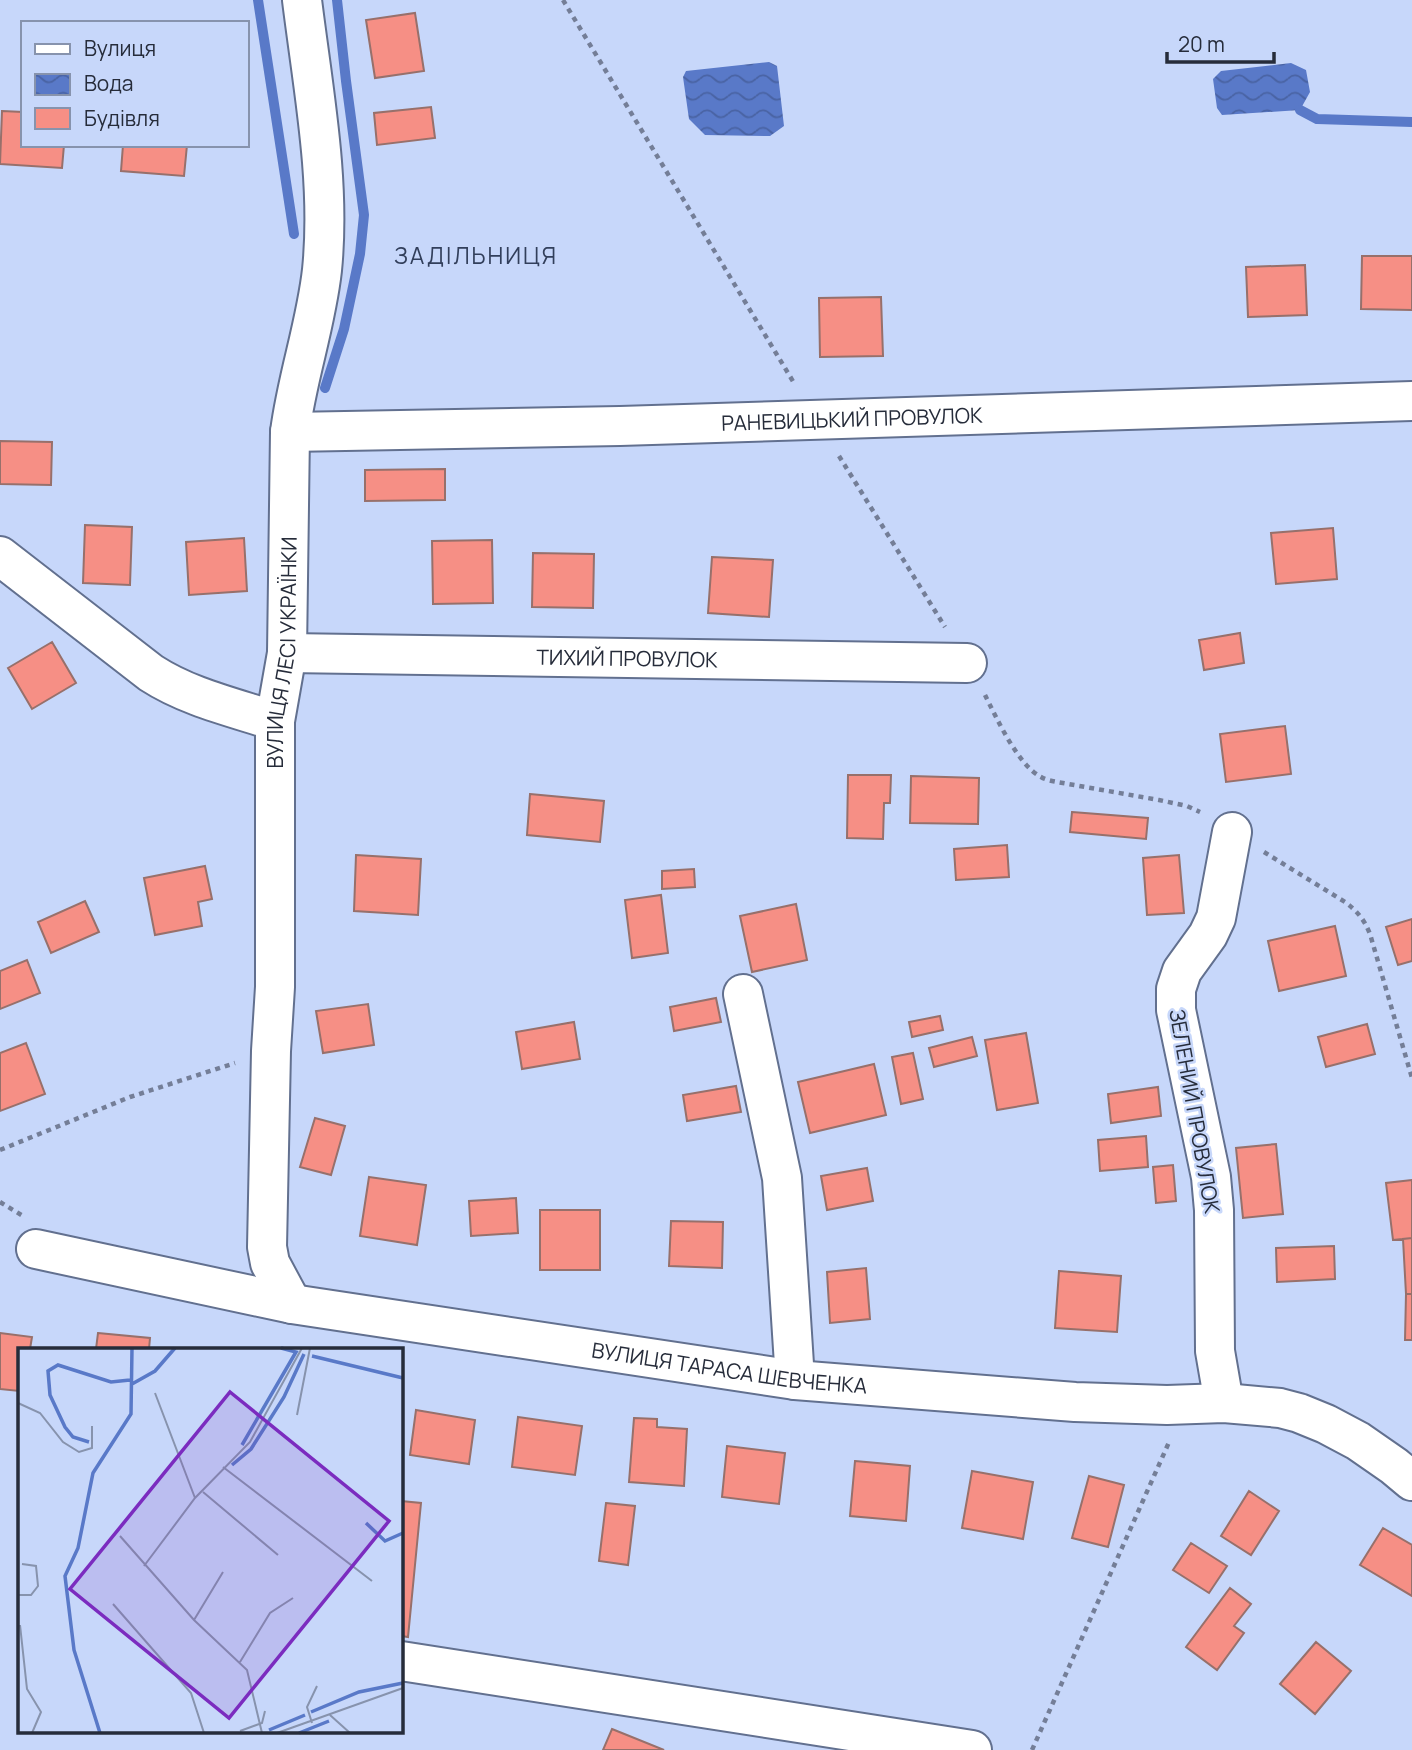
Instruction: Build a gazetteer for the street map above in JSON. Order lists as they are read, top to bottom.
{
  "streets": {
    "street": [
      "РАНЕВИЦЬКИЙ ПРОВУЛОК",
      "ВУЛИЦЯ ЛЕСІ УКРАЇНКИ",
      "ТИХИЙ ПРОВУЛОК",
      "ЗЕЛЕНИЙ ПРОВУЛОК",
      "ВУЛИЦЯ ТАРАСА ШЕВЧЕНКА"
    ]
  },
  "crossings": [
    ["РАНЕВИЦЬКИЙ ПРОВУЛОК", "ВУЛИЦЯ ЛЕСІ УКРАЇНКИ"],
    ["ВУЛИЦЯ ЛЕСІ УКРАЇНКИ", "ТИХИЙ ПРОВУЛОК"],
    ["ВУЛИЦЯ ЛЕСІ УКРАЇНКИ", "ВУЛИЦЯ ТАРАСА ШЕВЧЕНКА"],
    ["ЗЕЛЕНИЙ ПРОВУЛОК", "ВУЛИЦЯ ТАРАСА ШЕВЧЕНКА"]
  ],
  "districts": ["ЗАДІЛЬНИЦЯ"],
  "legend": ["Вулиця", "Вода", "Будівля"],
  "scale_bar": "20 m"
}
